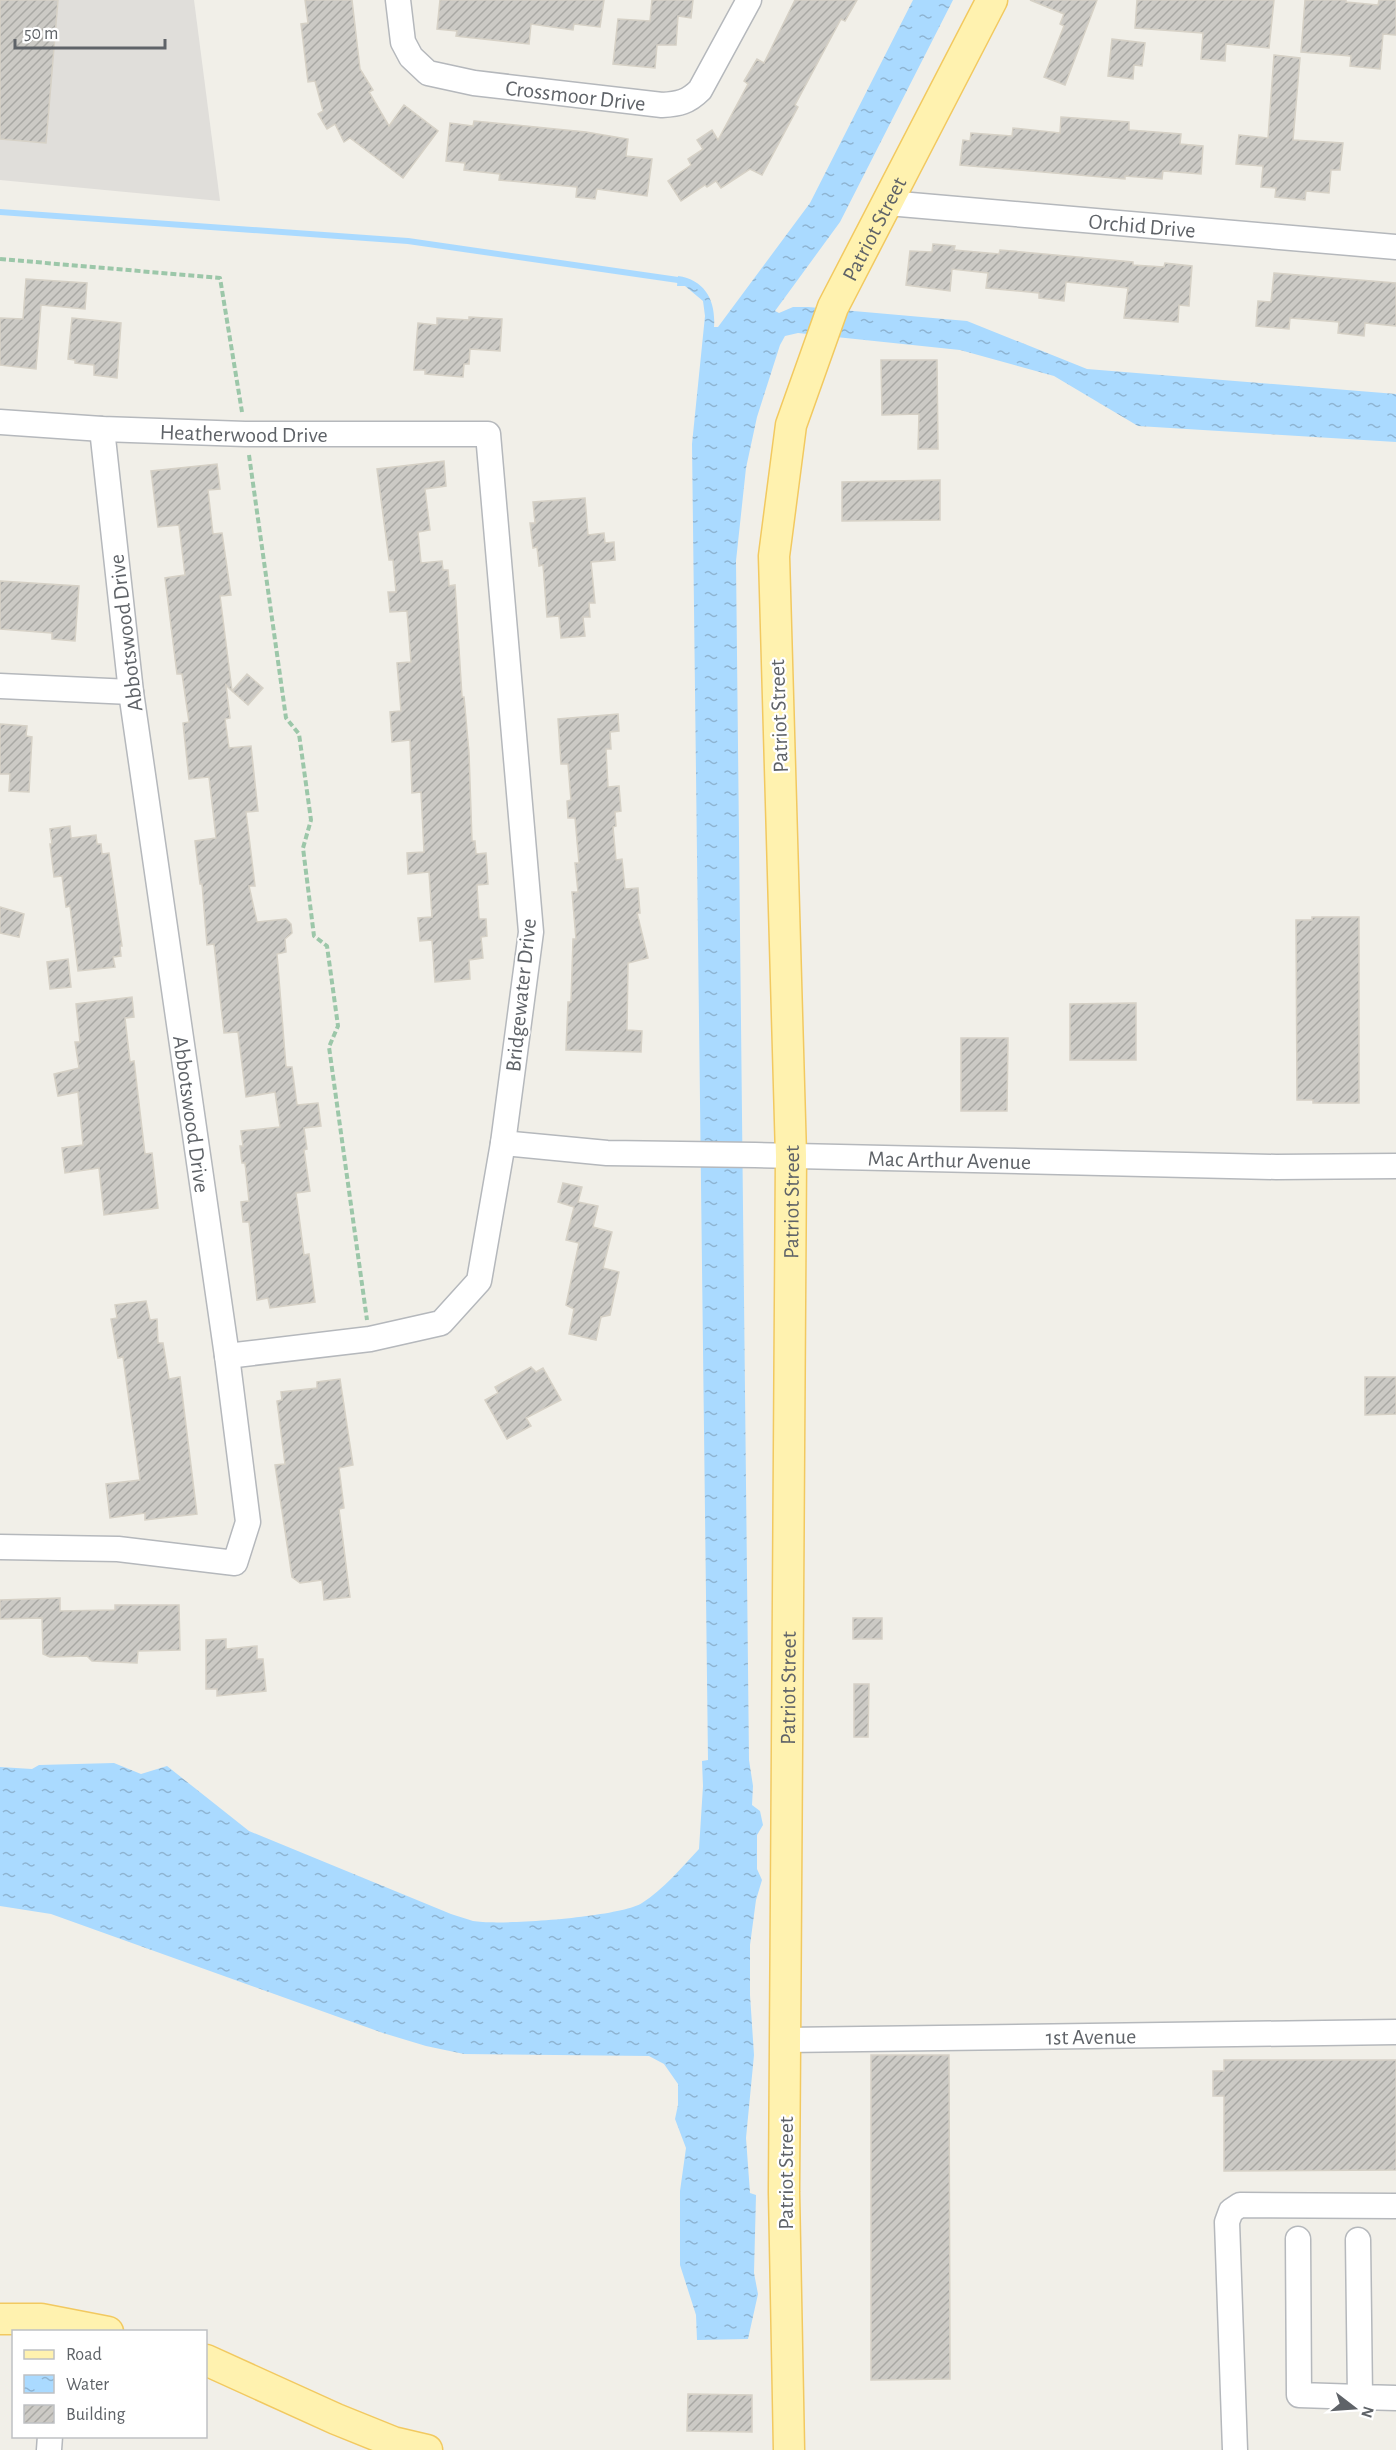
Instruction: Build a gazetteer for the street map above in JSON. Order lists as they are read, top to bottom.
{
  "streets": {
    "main road": ["Patriot Street"],
    "street": [
      "Crossmoor Drive",
      "Orchid Drive",
      "Heatherwood Drive",
      "Abbotswood Drive",
      "Bridgewater Drive",
      "Mac Arthur Avenue",
      "1st Avenue"
    ]
  },
  "crossings": [
    ["Orchid Drive", "Patriot Street"],
    ["Patriot Street", "Mac Arthur Avenue"],
    ["Patriot Street", "1st Avenue"],
    ["Heatherwood Drive", "Abbotswood Drive"],
    ["Heatherwood Drive", "Bridgewater Drive"],
    ["Abbotswood Drive", "Bridgewater Drive"],
    ["Bridgewater Drive", "Mac Arthur Avenue"]
  ],
  "legend": ["Road", "Water", "Building"],
  "scale_bar": "50 m",
  "north": "right"
}
